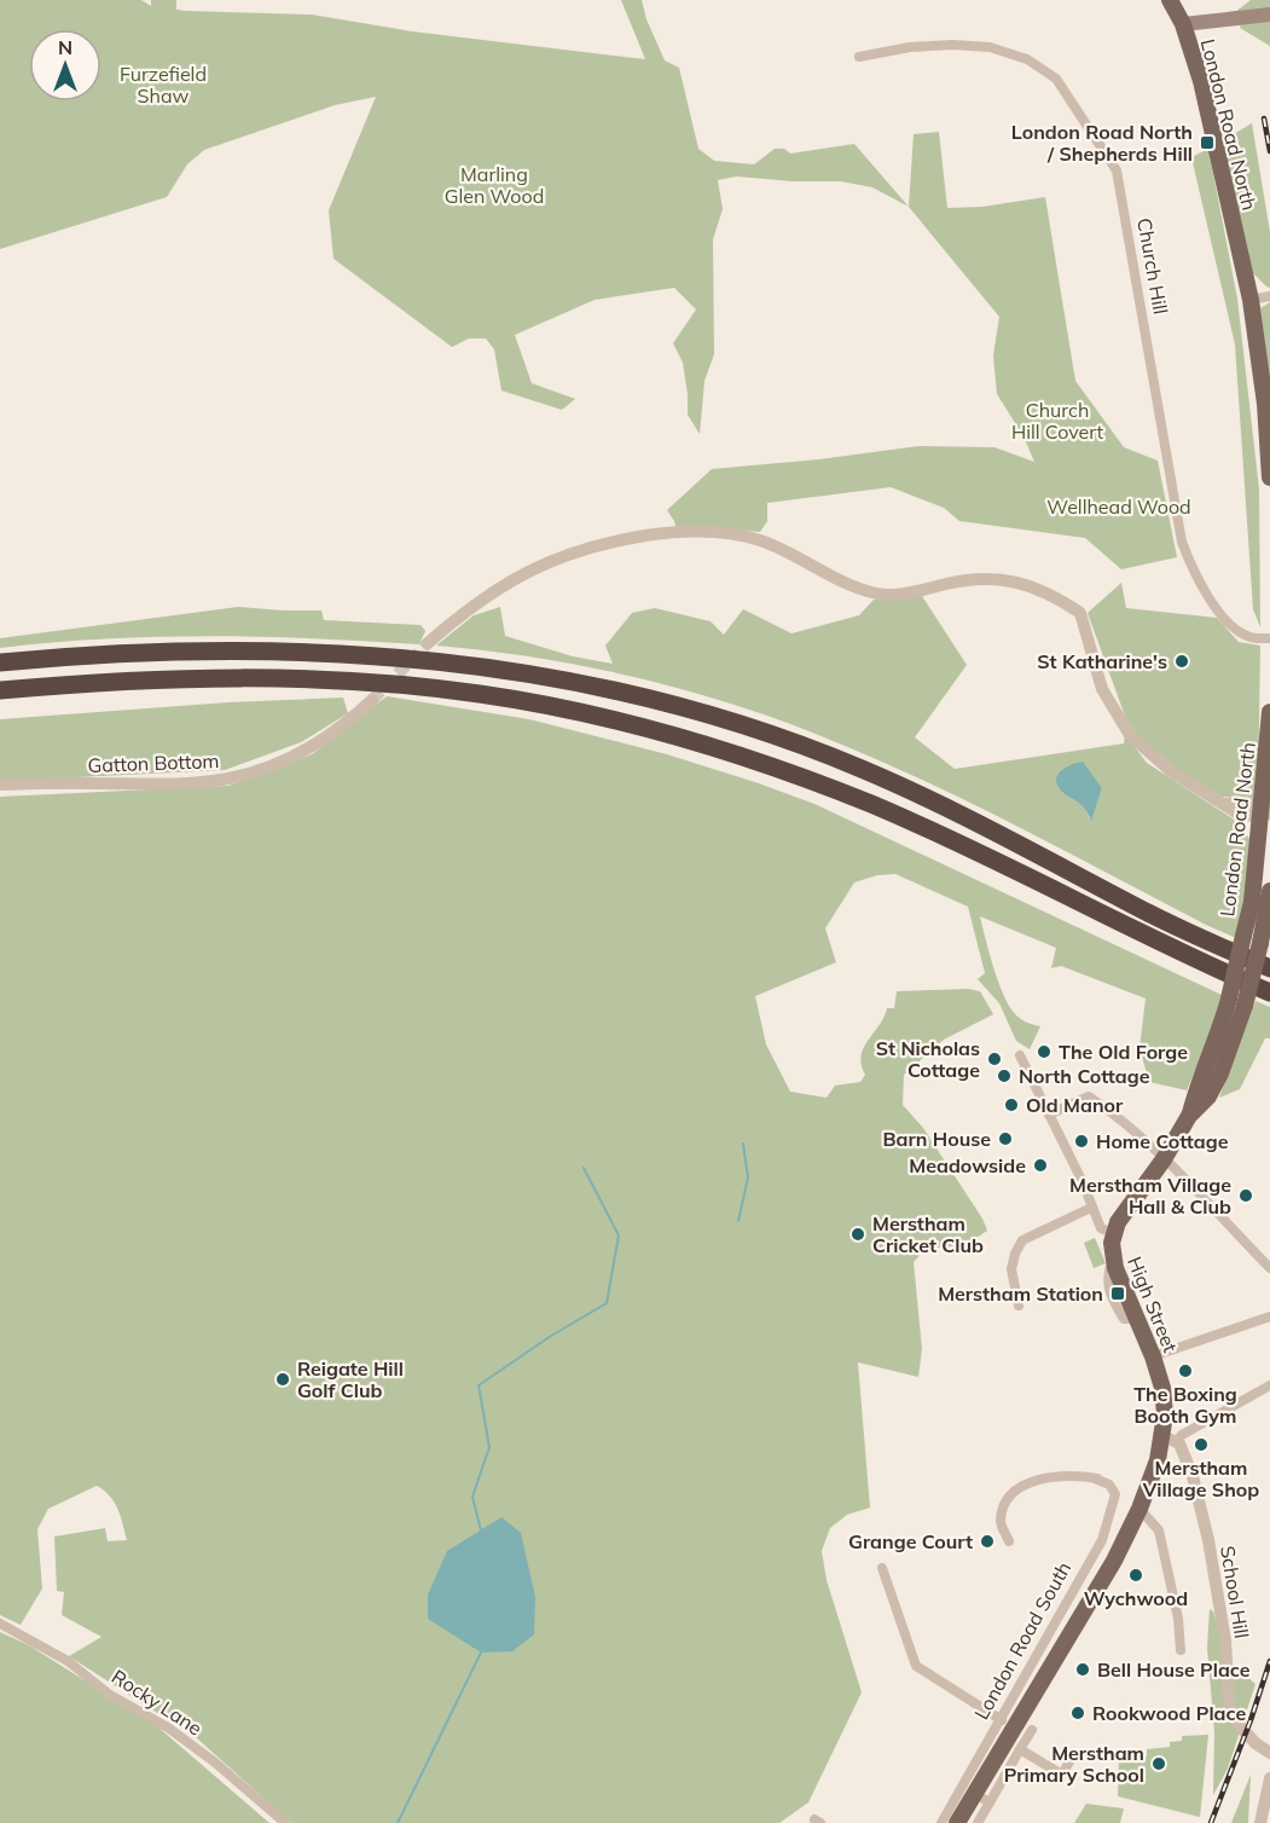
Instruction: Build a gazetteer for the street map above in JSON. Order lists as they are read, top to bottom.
{
  "streets": {
    "main road": ["London Road North", "High Street", "London Road South"],
    "street": [
      "Church Hill",
      "Gatton Bottom",
      "School Hill",
      "Rocky Lane"
    ]
  },
  "crossings": [
    ["High Street", "School Hill"],
    ["High Street", "London Road South"],
    ["School Hill", "London Road South"]
  ],
  "parks": [
    "Furzefield Shaw",
    "Marling Glen Wood",
    "Church Hill Covert",
    "Wellhead Wood"
  ],
  "places": {
    "transit": ["London Road North / Shepherds Hill", "Merstham Station"],
    "other": [
      "St Katharine's",
      "The Old Forge",
      "St Nicholas Cottage",
      "North Cottage",
      "Old Manor",
      "Barn House",
      "Home Cottage",
      "Meadowside",
      "Merstham Village Hall & Club",
      "Merstham Cricket Club",
      "The Boxing Booth Gym",
      "Reigate Hill Golf Club",
      "Merstham Village Shop",
      "Grange Court",
      "Wychwood",
      "Bell House Place",
      "Rookwood Place",
      "Merstham Primary School"
    ]
  },
  "north": "top"
}
